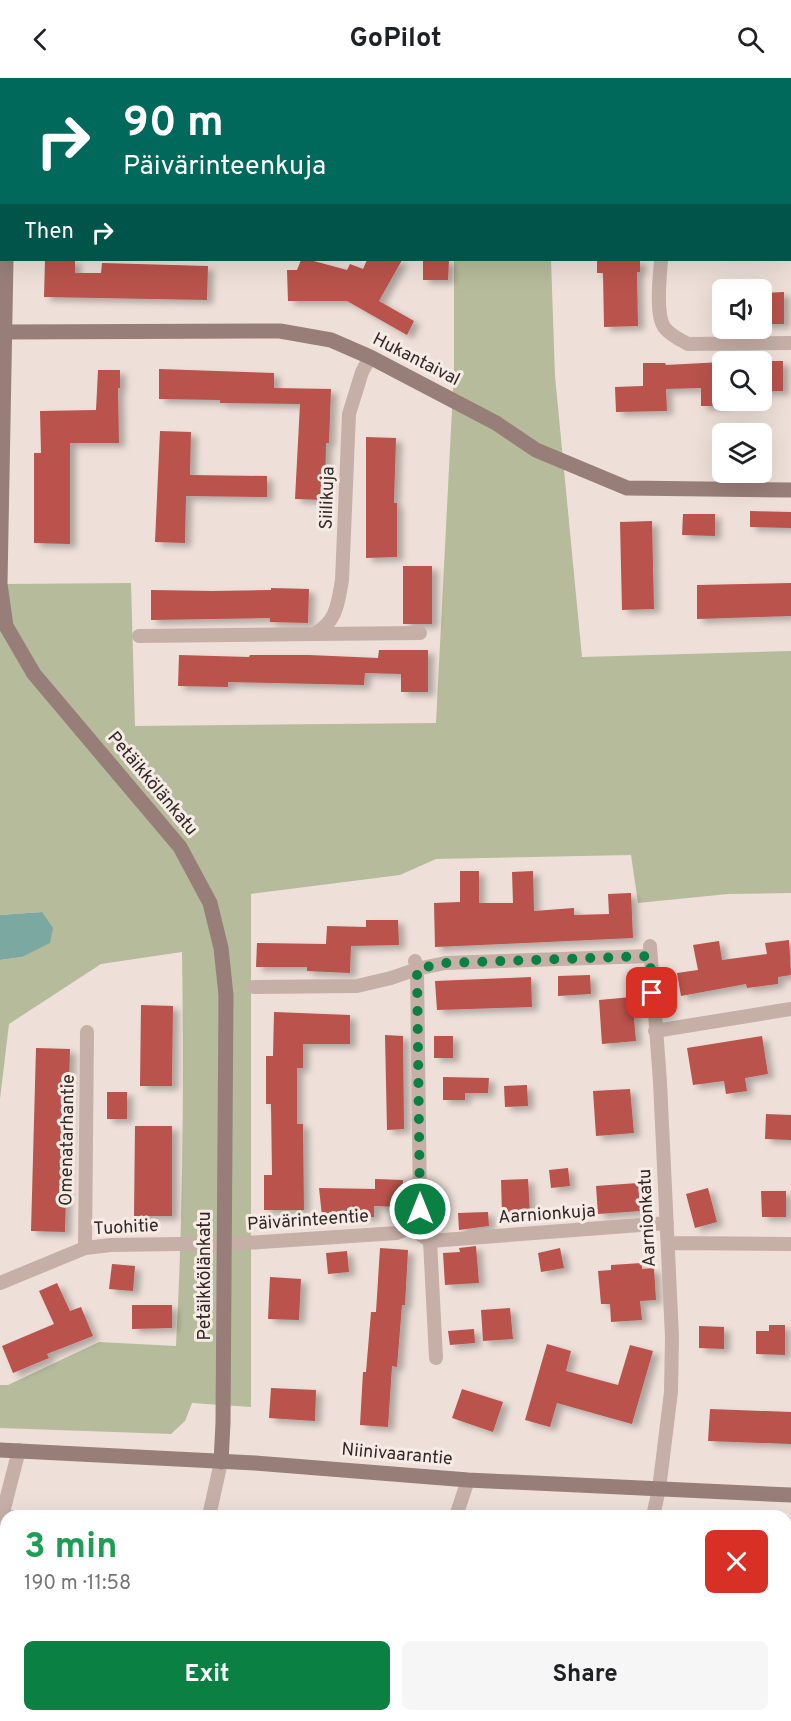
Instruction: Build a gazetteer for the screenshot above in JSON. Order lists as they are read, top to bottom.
{
  "streets": {
    "street": [
      "Hukantaival",
      "Siilikuja",
      "Petäikkölänkatu",
      "Omenatarhantie",
      "Aarnionkuja",
      "Aarnionkatu",
      "Päivärinteentie",
      "Tuohitie",
      "Niinivaarantie"
    ]
  },
  "crossings": [
    ["Hukantaival", "Siilikuja"],
    ["Hukantaival", "Petäikkölänkatu"],
    ["Petäikkölänkatu", "Päivärinteentie"],
    ["Petäikkölänkatu", "Tuohitie"],
    ["Petäikkölänkatu", "Niinivaarantie"],
    ["Omenatarhantie", "Tuohitie"],
    ["Aarnionkuja", "Aarnionkatu"],
    ["Aarnionkatu", "Niinivaarantie"],
    ["Päivärinteentie", "Tuohitie"]
  ],
  "page": {
    "header": "GoPilot",
    "turn": ["90 m", "Päivärinteenkuja"],
    "then": "Then",
    "heading": ["3 min", "190 m · 11:58"],
    "buttons": ["Exit", "Share"]
  }
}
